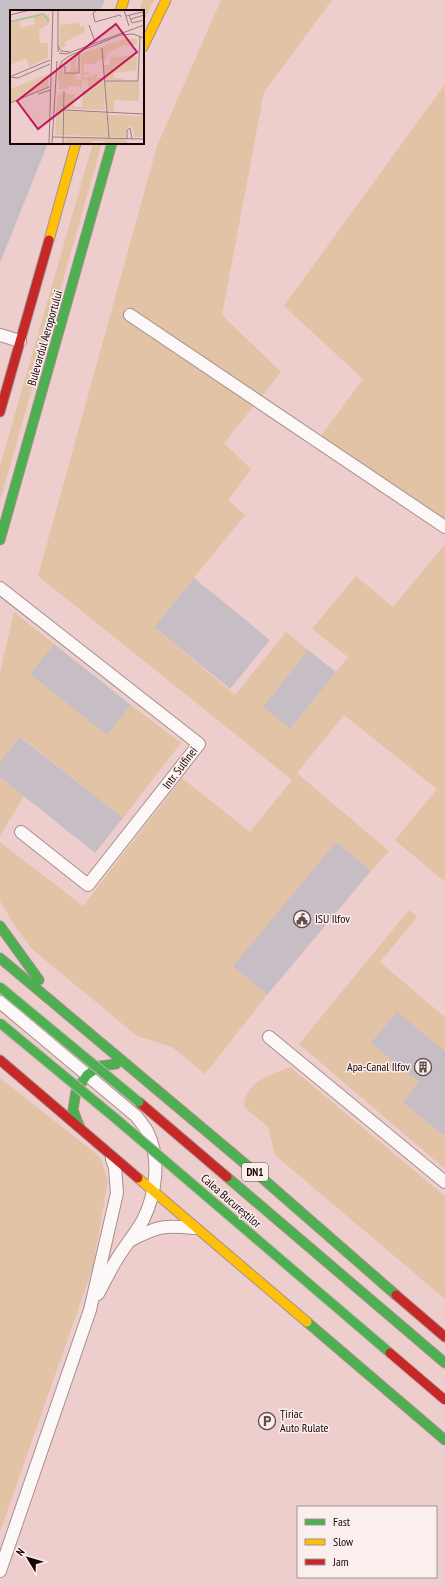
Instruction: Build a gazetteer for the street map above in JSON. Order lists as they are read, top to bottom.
{
  "streets": {
    "main road": ["Bulevardul Aeroportului", "DN1", "Calea Bucureștilor"],
    "lane": ["Intr. Sulfinei"]
  },
  "places": {
    "public building": ["ISU Ilfov"],
    "building": ["Apa-Canal Ilfov"],
    "parking": ["Țiriac Auto Rulate"]
  },
  "legend": ["Fast", "Slow", "Jam"],
  "north": "top left"
}
